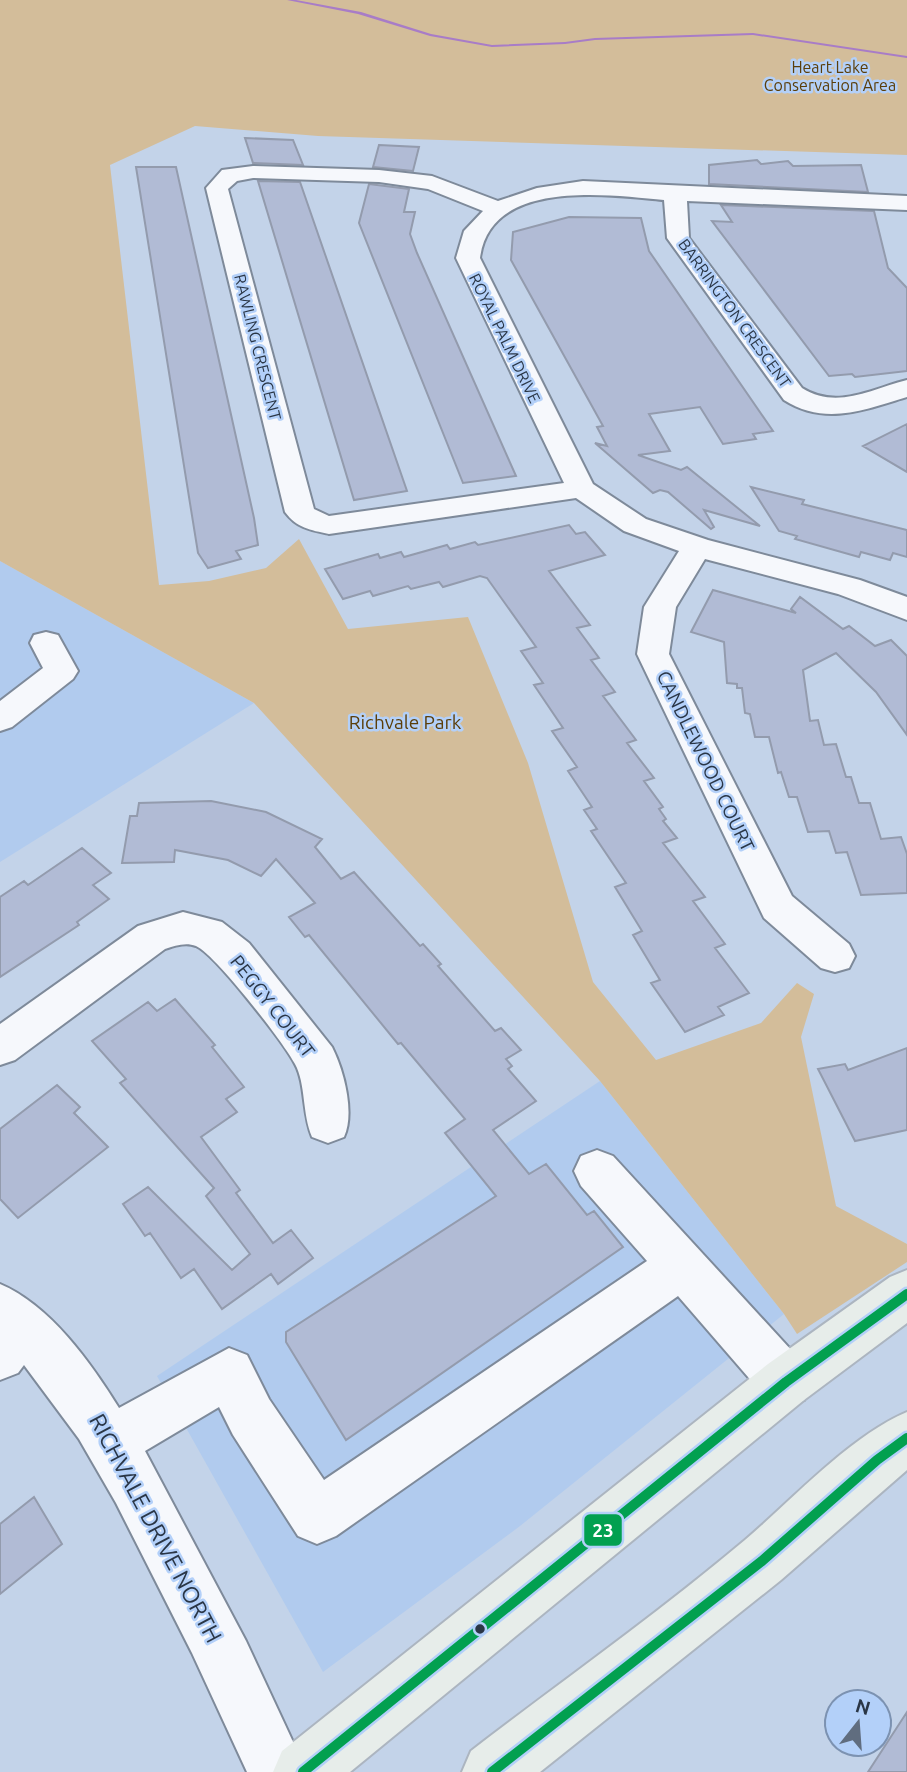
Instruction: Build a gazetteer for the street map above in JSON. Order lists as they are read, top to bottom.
{
  "streets": {
    "street": [
      "BARRINGTON CRESCENT",
      "ROYAL PALM DRIVE",
      "RAWLING CRESCENT",
      "CANDLEWOOD COURT",
      "PEGGY COURT",
      "RICHVALE DRIVE NORTH"
    ]
  },
  "crossings": [
    ["BARRINGTON CRESCENT", "ROYAL PALM DRIVE"],
    ["ROYAL PALM DRIVE", "RAWLING CRESCENT"]
  ],
  "parks": ["Heart Lake Conservation Area", "Richvale Park"],
  "lines": ["transit line 23"],
  "north": "top"
}
